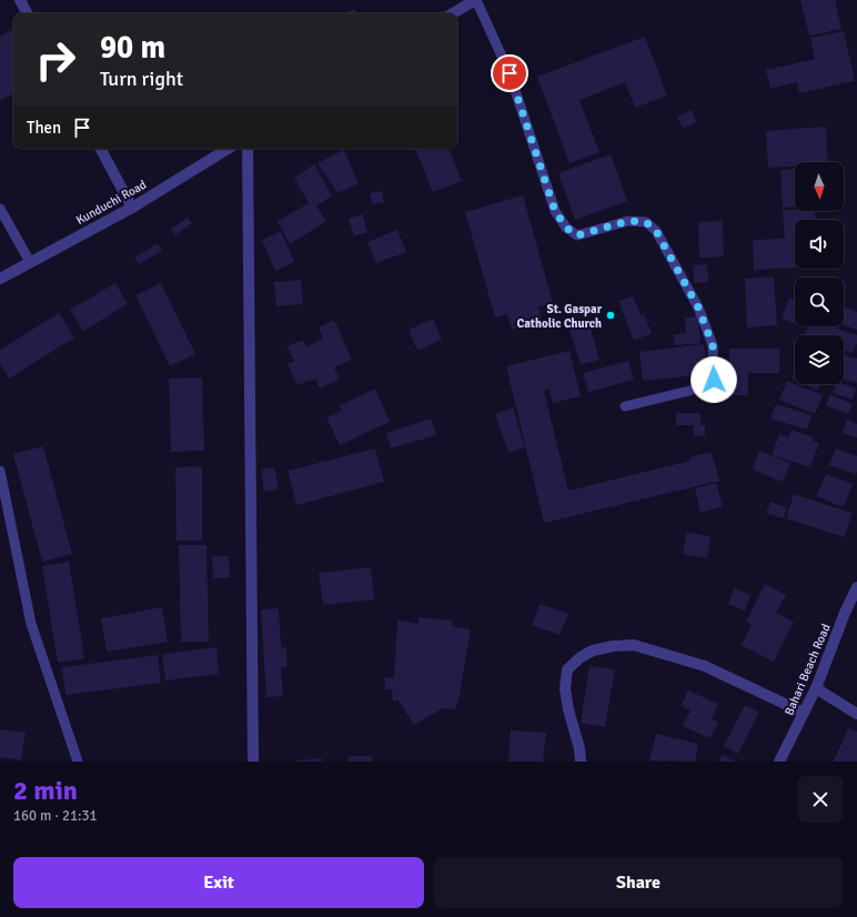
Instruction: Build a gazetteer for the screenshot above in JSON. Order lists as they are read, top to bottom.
{
  "streets": {
    "street": ["Kunduchi Road", "Bahari Beach Road"]
  },
  "places": ["St. Gaspar Catholic Church"],
  "north": "bottom",
  "page": {
    "turn": ["90 m", "Turn right"],
    "then": "Then",
    "heading": ["2 min", "160 m · 21:31"],
    "buttons": ["Exit", "Share"]
  }
}
